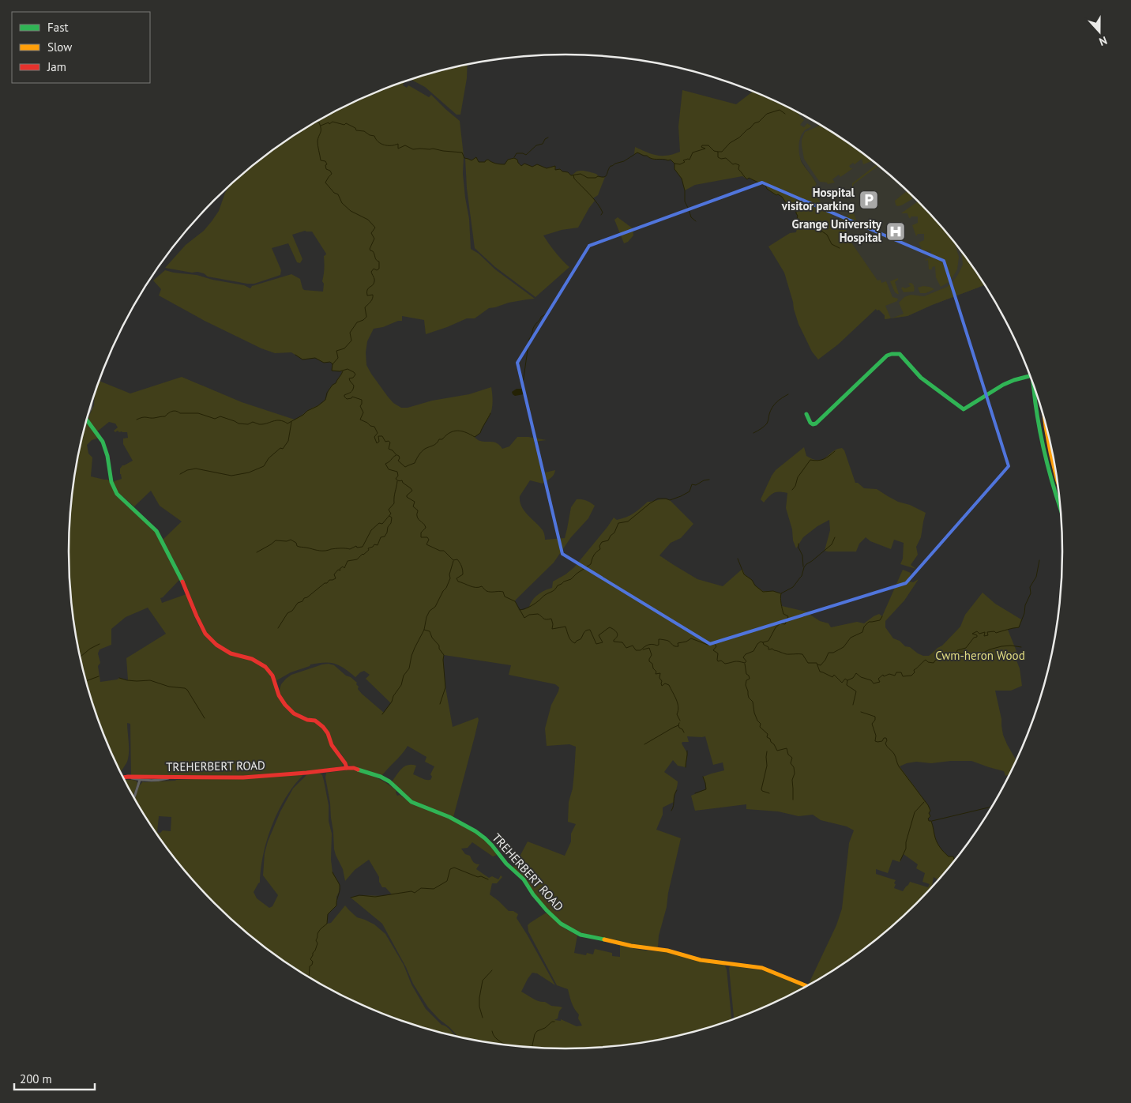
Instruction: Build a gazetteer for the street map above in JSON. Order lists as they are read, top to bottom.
{
  "streets": {
    "main road": ["TREHERBERT ROAD"]
  },
  "parks": ["Cwm-heron Wood"],
  "places": {
    "parking": ["Hospital visitor parking"],
    "hospital": ["Grange University Hospital"]
  },
  "legend": ["Fast", "Slow", "Jam"],
  "scale_bar": "200 m",
  "north": "bottom"
}
